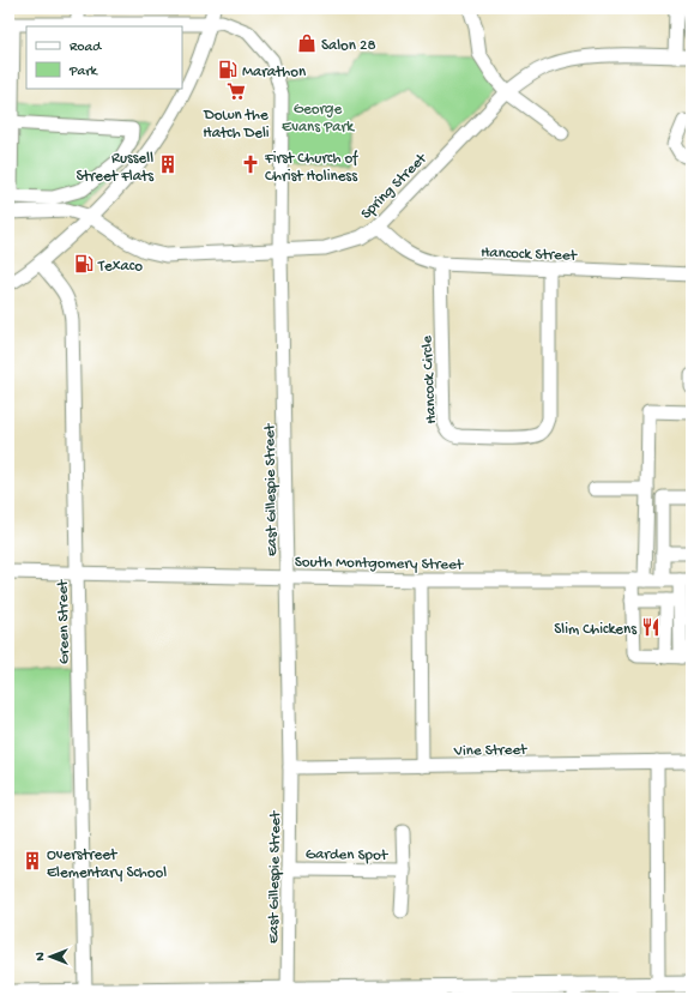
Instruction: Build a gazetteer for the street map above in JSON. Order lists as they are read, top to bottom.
{
  "streets": {
    "street": [
      "Spring Street",
      "Hancock Street",
      "Hancock Circle",
      "East Gillespie Street",
      "South Montgomery Street",
      "Green Street",
      "Vine Street",
      "Garden Spot"
    ]
  },
  "crossings": [
    ["Spring Street", "Hancock Street"],
    ["Spring Street", "East Gillespie Street"],
    ["Hancock Street", "Hancock Circle"],
    ["East Gillespie Street", "South Montgomery Street"],
    ["East Gillespie Street", "Vine Street"],
    ["East Gillespie Street", "Garden Spot"],
    ["South Montgomery Street", "Green Street"]
  ],
  "parks": ["George Evans Park"],
  "places": {
    "shop": ["Salon 28"],
    "fuel station": ["Marathon", "Texaco"],
    "supermarket": ["Down the Hatch Deli"],
    "building": ["Russell Street Flats", "Overstreet Elementary School"],
    "church": ["First Church of Christ Holiness"],
    "restaurant": ["Slim Chickens"]
  },
  "legend": ["Road", "Park"],
  "north": "left"
}
